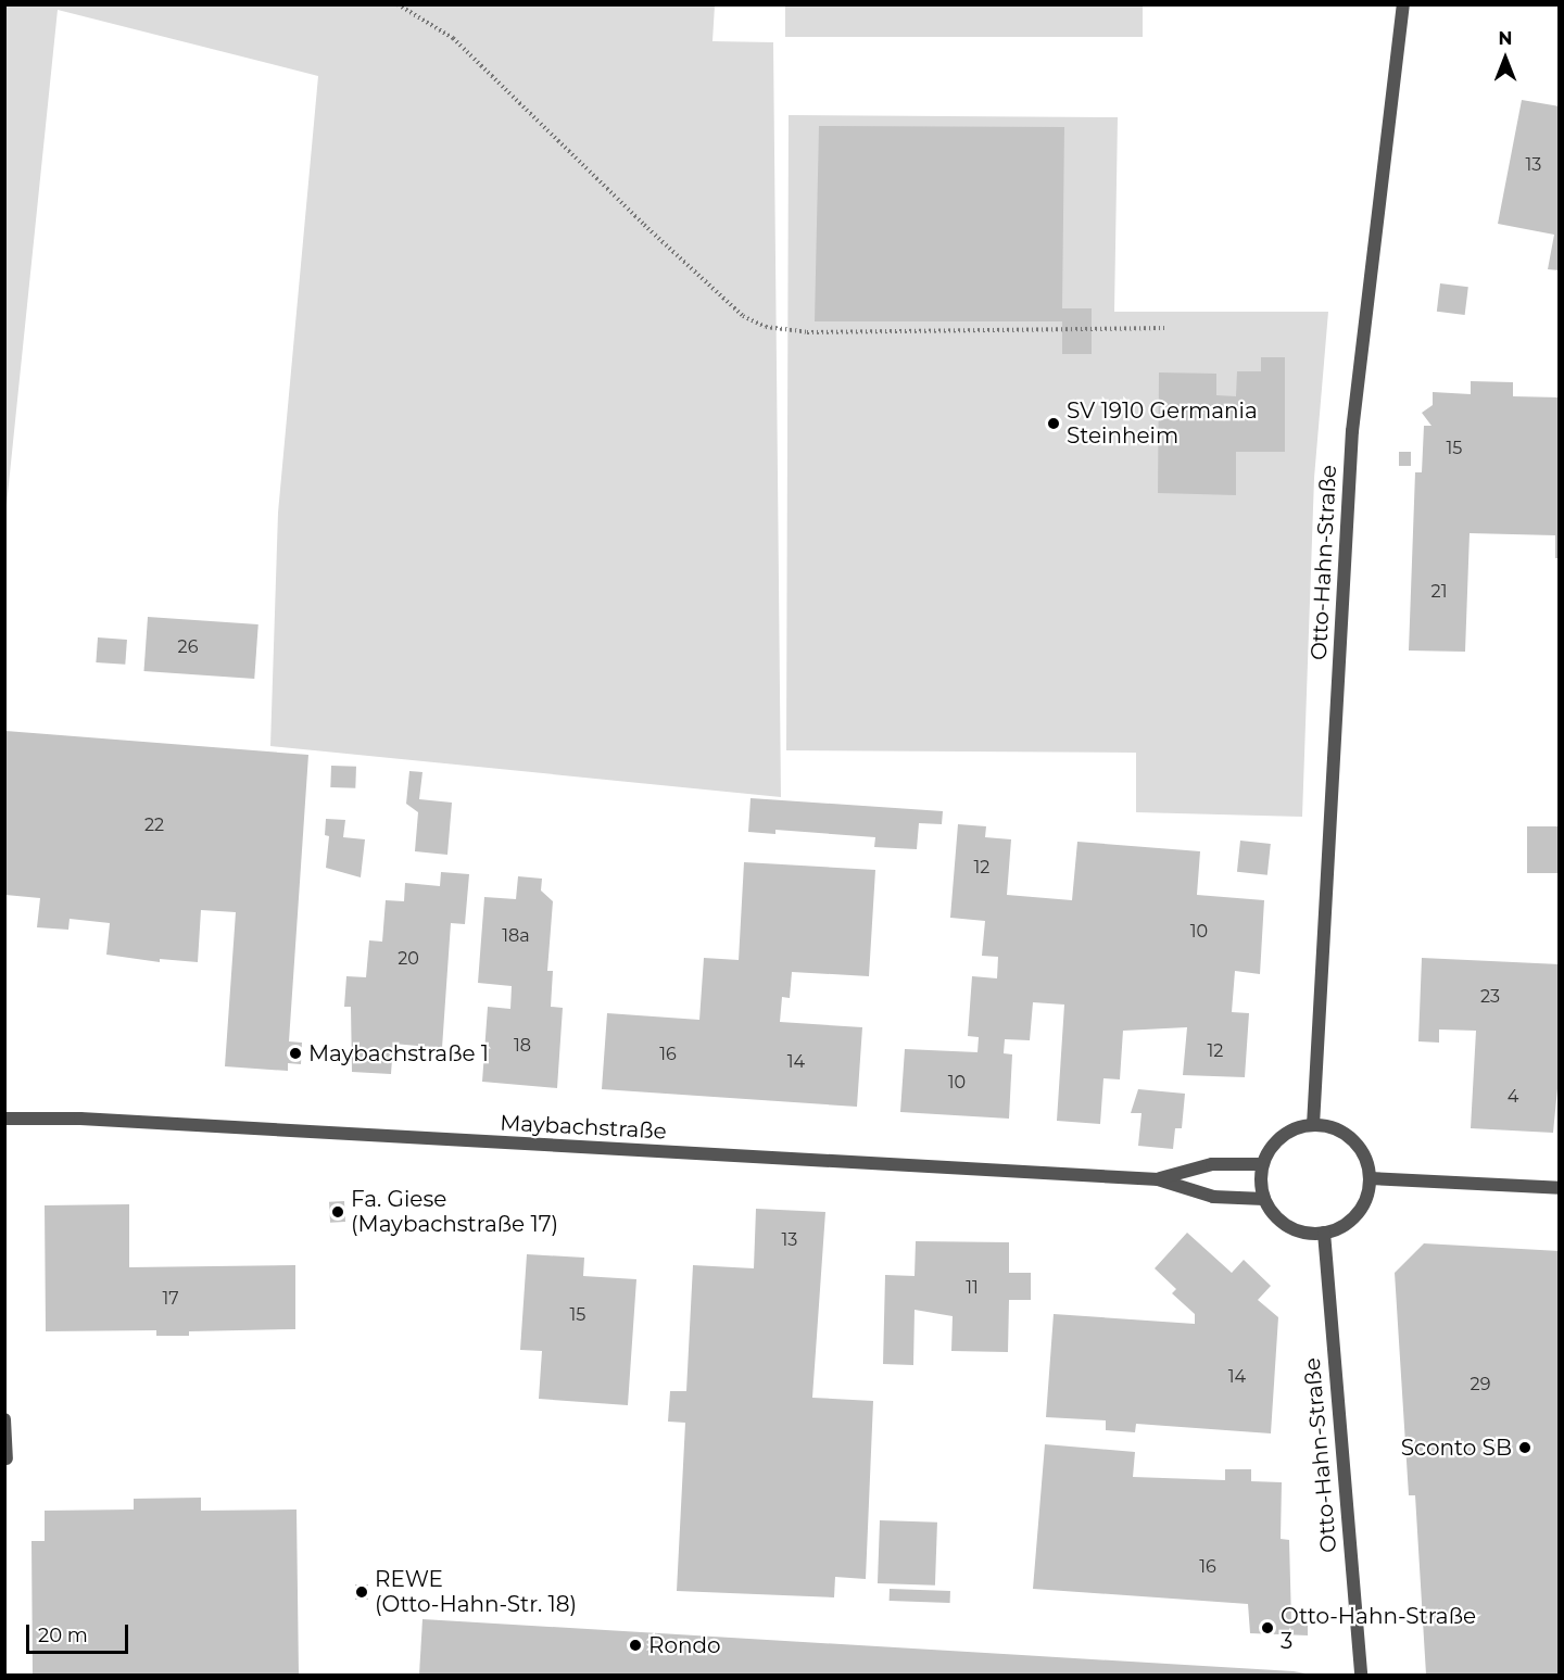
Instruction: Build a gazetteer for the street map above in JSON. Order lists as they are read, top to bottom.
{
  "streets": {
    "street": ["Otto-Hahn-Straße", "Maybachstraße"]
  },
  "crossings": [
    ["Otto-Hahn-Straße", "Maybachstraße"]
  ],
  "places": [
    "SV 1910 Germania Steinheim",
    "Maybachstraße 1",
    "Fa. Giese (Maybachstraße 17)",
    "Sconto SB",
    "REWE (Otto-Hahn-Str. 18)",
    "Otto-Hahn-Straße 3",
    "Rondo"
  ],
  "house_numbers": [
    "13",
    "15",
    "21",
    "26",
    "22",
    "12",
    "10",
    "18a",
    "20",
    "23",
    "18",
    "12",
    "16",
    "14",
    "10",
    "4",
    "13",
    "11",
    "17",
    "15",
    "14",
    "29",
    "16"
  ],
  "scale_bar": "20 m",
  "north": "top"
}
